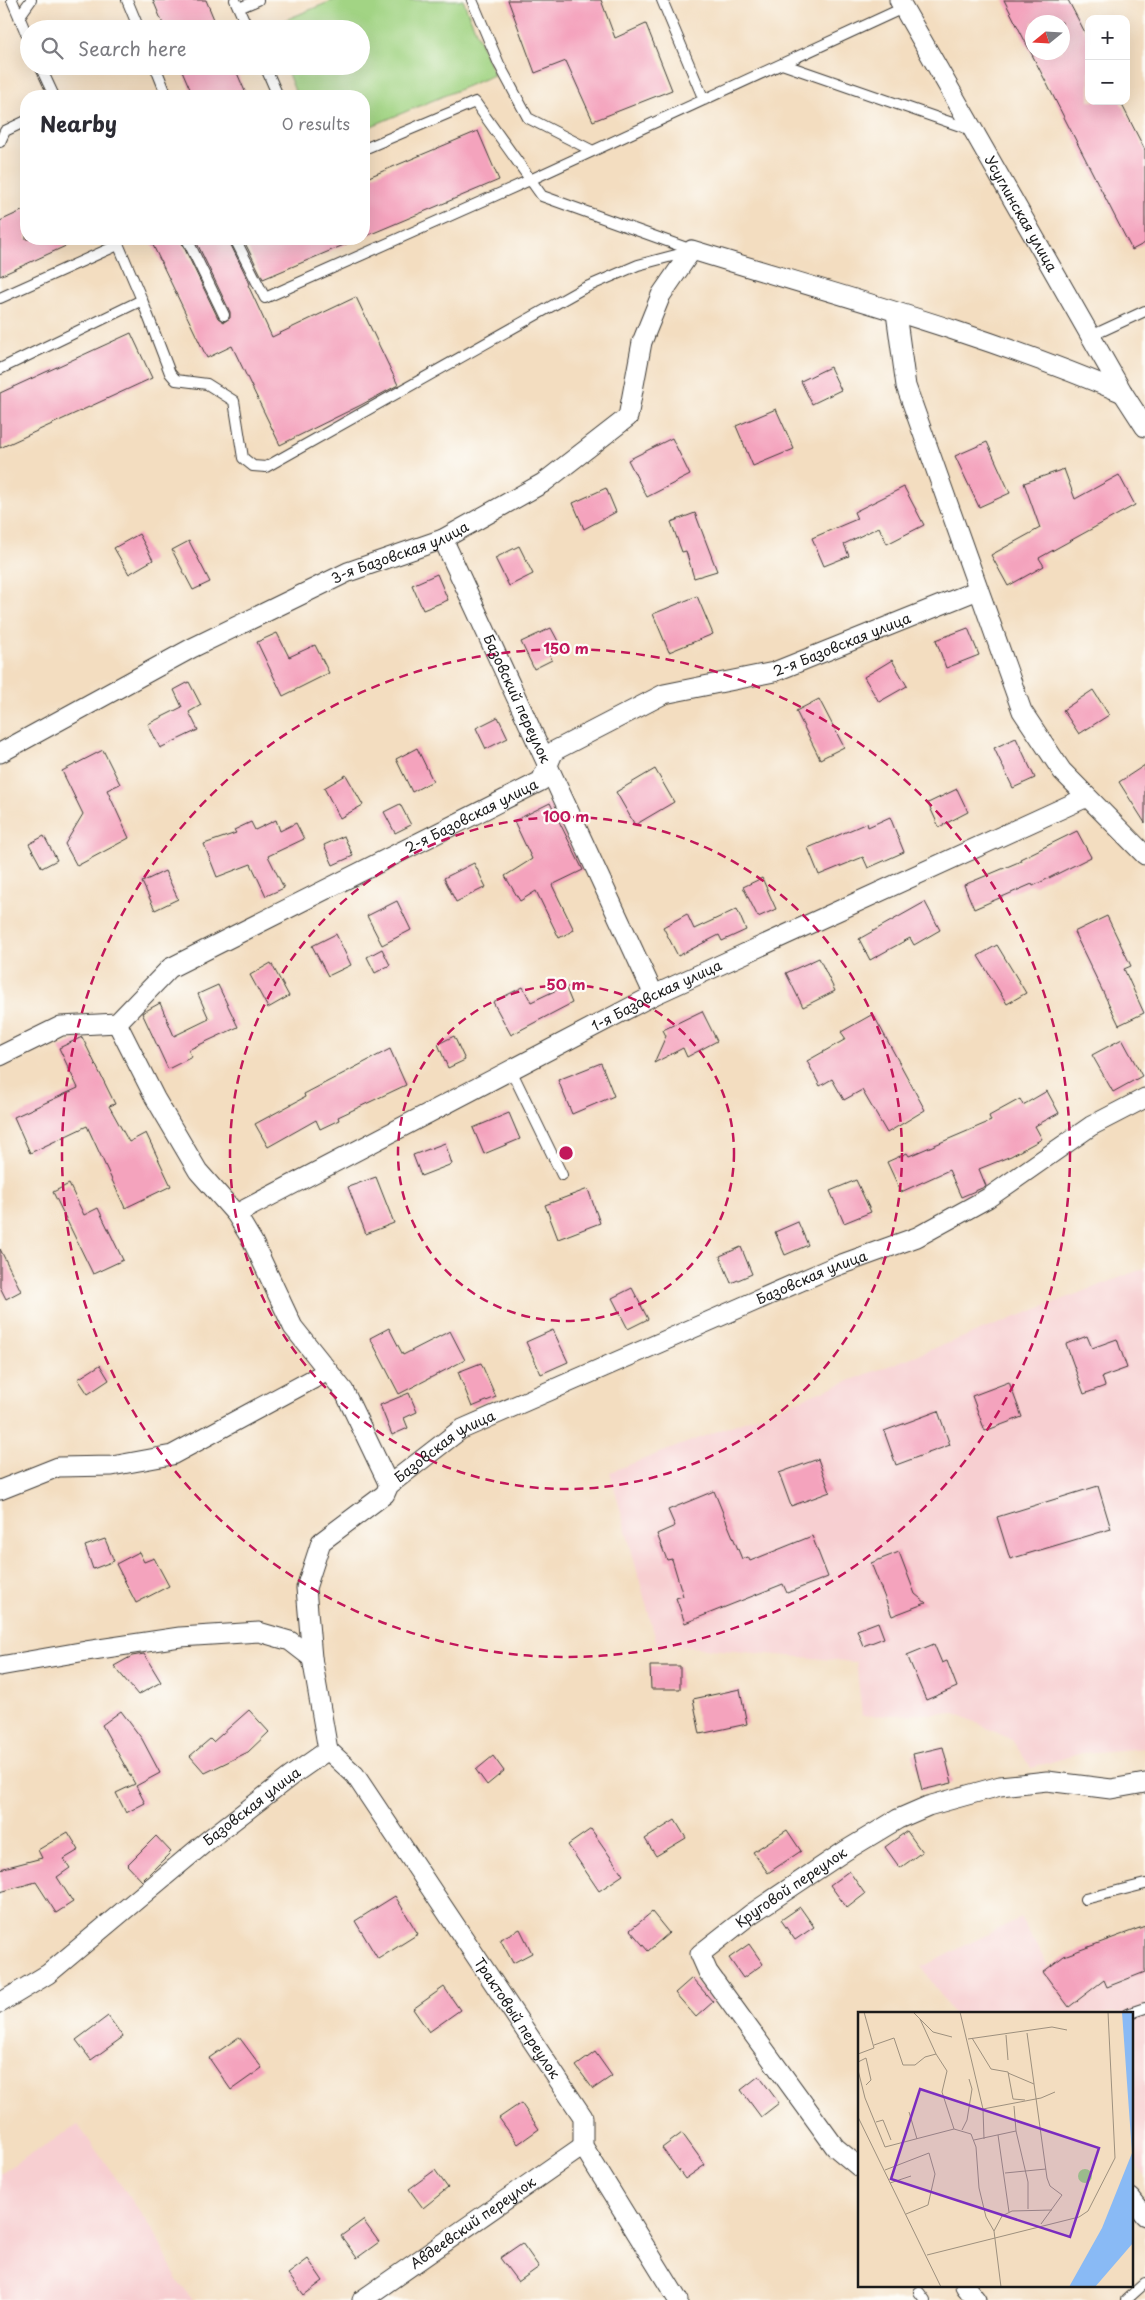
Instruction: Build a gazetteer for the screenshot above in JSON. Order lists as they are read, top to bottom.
{
  "streets": {
    "street": [
      "Усуглинская улица",
      "3-я Базовская улица",
      "2-я Базовская улица",
      "Базовский переулок",
      "1-я Базовская улица",
      "Базовская улица",
      "Круговой переулок",
      "Трактовый переулок",
      "Авдеевский переулок"
    ]
  },
  "crossings": [
    ["3-я Базовская улица", "Базовский переулок"],
    ["2-я Базовская улица", "Базовский переулок"],
    ["Базовский переулок", "1-я Базовская улица"],
    ["Базовская улица", "Трактовый переулок"],
    ["Трактовый переулок", "Авдеевский переулок"]
  ],
  "north": "left",
  "page": {
    "map_buttons": ["+", "−"],
    "search": "Search here",
    "heading": ["Nearby", "0 results"]
  },
  "rings": ["150 m", "100 m", "50 m"]
}
